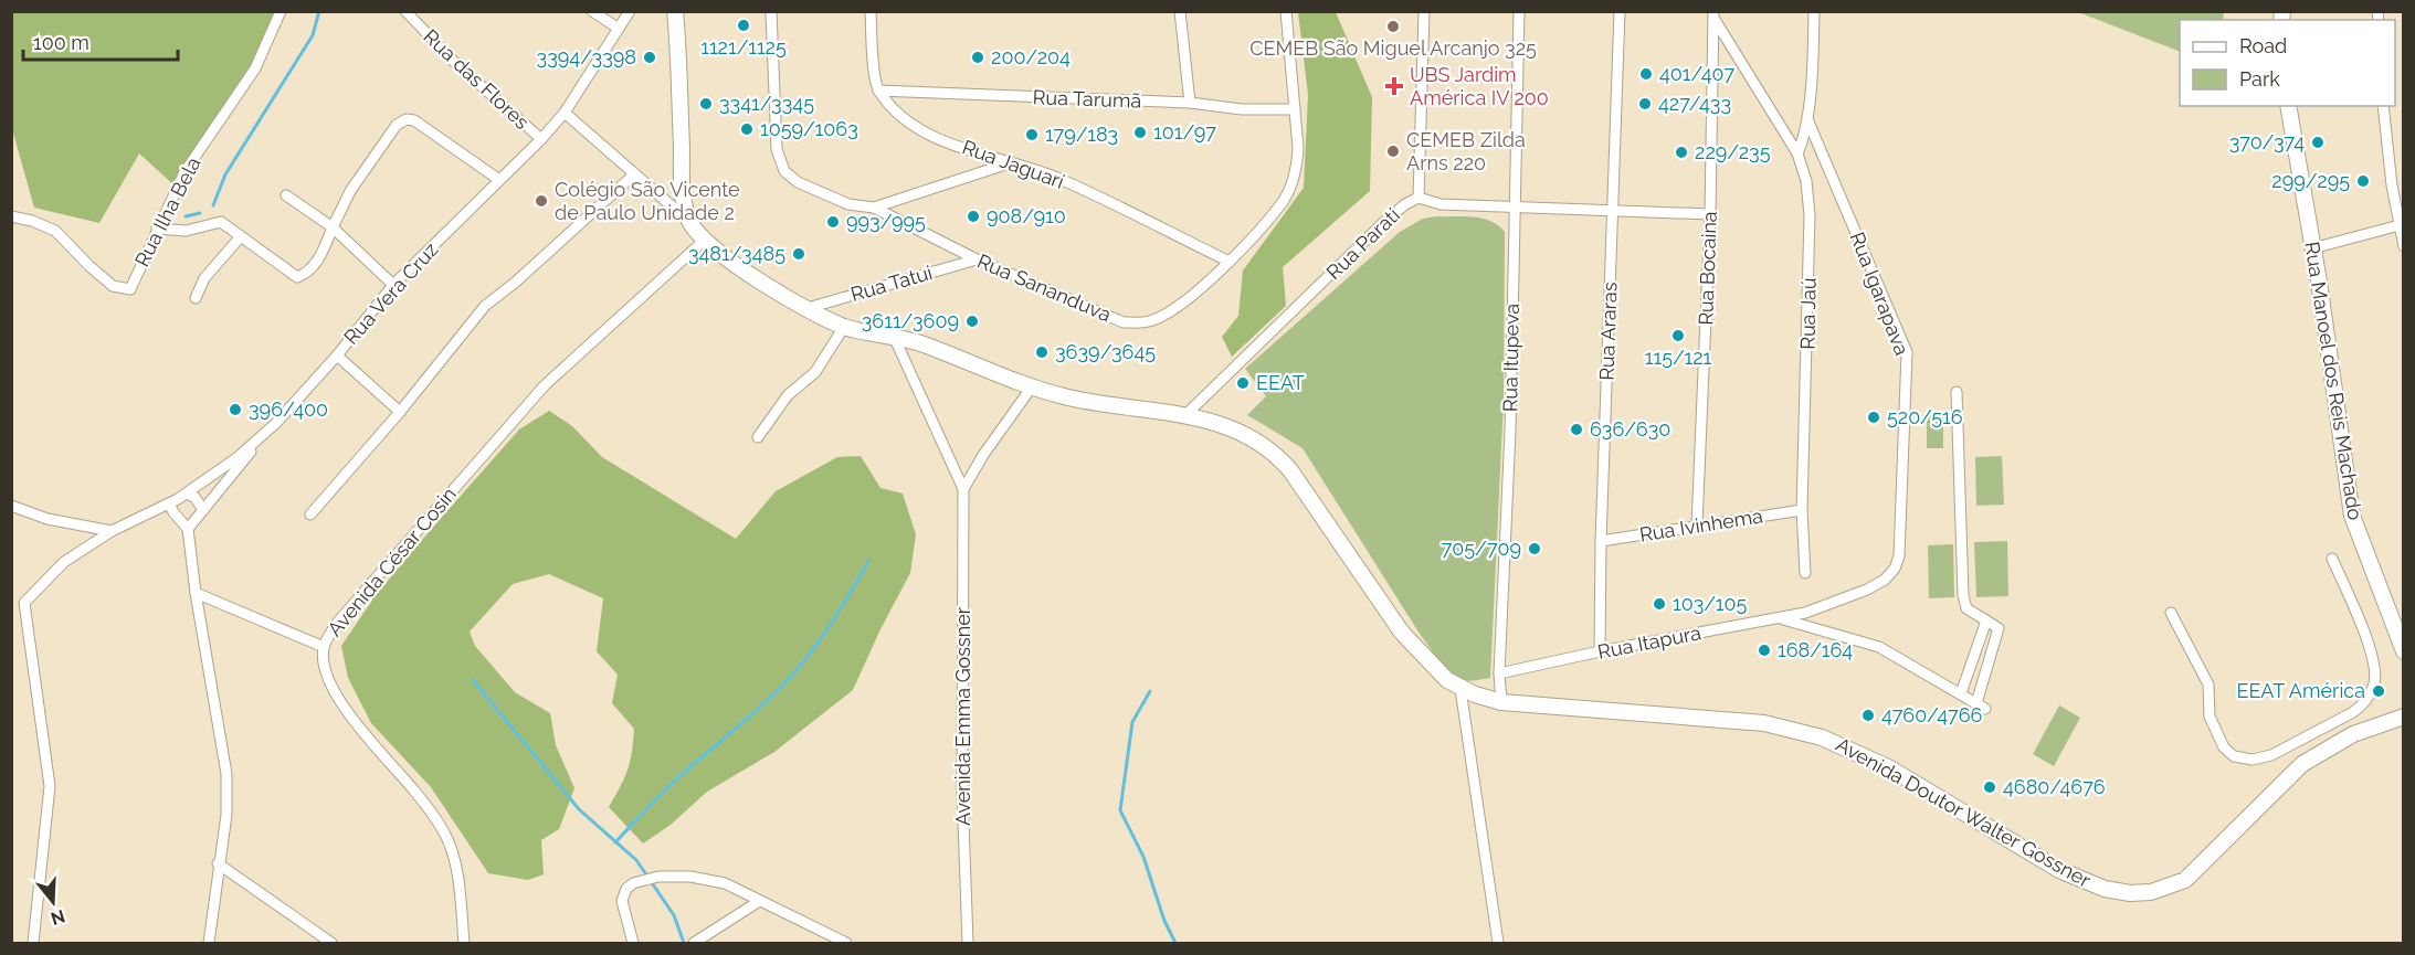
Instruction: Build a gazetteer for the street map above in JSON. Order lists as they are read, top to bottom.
{
  "streets": {
    "main road": ["Rua Manoel dos Reis Machado", "Avenida Doutor Walter Gossner"],
    "street": [
      "Rua das Flores",
      "Rua Tarumã",
      "Rua Jaguarí",
      "Rua Ilha Bela",
      "Rua Parati",
      "Rua Bocaina",
      "Rua Tatui",
      "Rua Sananduva",
      "Rua Vera Cruz",
      "Rua Igarapava",
      "Rua Jaú",
      "Rua Araras",
      "Rua Itupeva",
      "Rua Ivinhema",
      "Avenida César Cosin",
      "Rua Itapura",
      "Avenida Emma Gossner"
    ]
  },
  "crossings": [
    ["Rua das Flores", "Rua Vera Cruz"],
    ["Rua Tarumã", "Rua Jaguarí"],
    ["Rua Tarumã", "Rua Sananduva"],
    ["Rua Jaguarí", "Rua Sananduva"],
    ["Rua Parati", "Rua Bocaina"],
    ["Rua Parati", "Rua Araras"],
    ["Rua Parati", "Rua Itupeva"],
    ["Rua Parati", "Avenida Doutor Walter Gossner"],
    ["Rua Bocaina", "Rua Ivinhema"],
    ["Rua Tatui", "Rua Sananduva"],
    ["Rua Tatui", "Avenida Doutor Walter Gossner"],
    ["Rua Vera Cruz", "Avenida Doutor Walter Gossner"],
    ["Rua Igarapava", "Rua Itapura"],
    ["Rua Jaú", "Rua Ivinhema"],
    ["Rua Araras", "Rua Ivinhema"],
    ["Rua Araras", "Rua Itapura"],
    ["Rua Itupeva", "Rua Itapura"],
    ["Rua Itupeva", "Avenida Doutor Walter Gossner"],
    ["Avenida César Cosin", "Avenida Doutor Walter Gossner"],
    ["Avenida Emma Gossner", "Avenida Doutor Walter Gossner"]
  ],
  "places": {
    "other": [
      "1121/1125",
      "CEMEB São Miguel Arcanjo 325",
      "3394/3398",
      "200/204",
      "401/407",
      "3341/3345",
      "427/433",
      "1059/1063",
      "101/97",
      "179/183",
      "370/374",
      "CEMEB Zilda Arns 220",
      "229/235",
      "299/295",
      "Colégio São Vicente de Paulo Unidade 2",
      "908/910",
      "993/995",
      "3481/3485",
      "3611/3609",
      "115/121",
      "3639/3645",
      "EEAT",
      "396/400",
      "520/516",
      "636/630",
      "705/709",
      "103/105",
      "168/164",
      "EEAT América",
      "4760/4766",
      "4680/4676"
    ],
    "health": ["UBS Jardim América IV 200"]
  },
  "legend": ["Road", "Park"],
  "scale_bar": "100 m",
  "north": "bottom"
}
